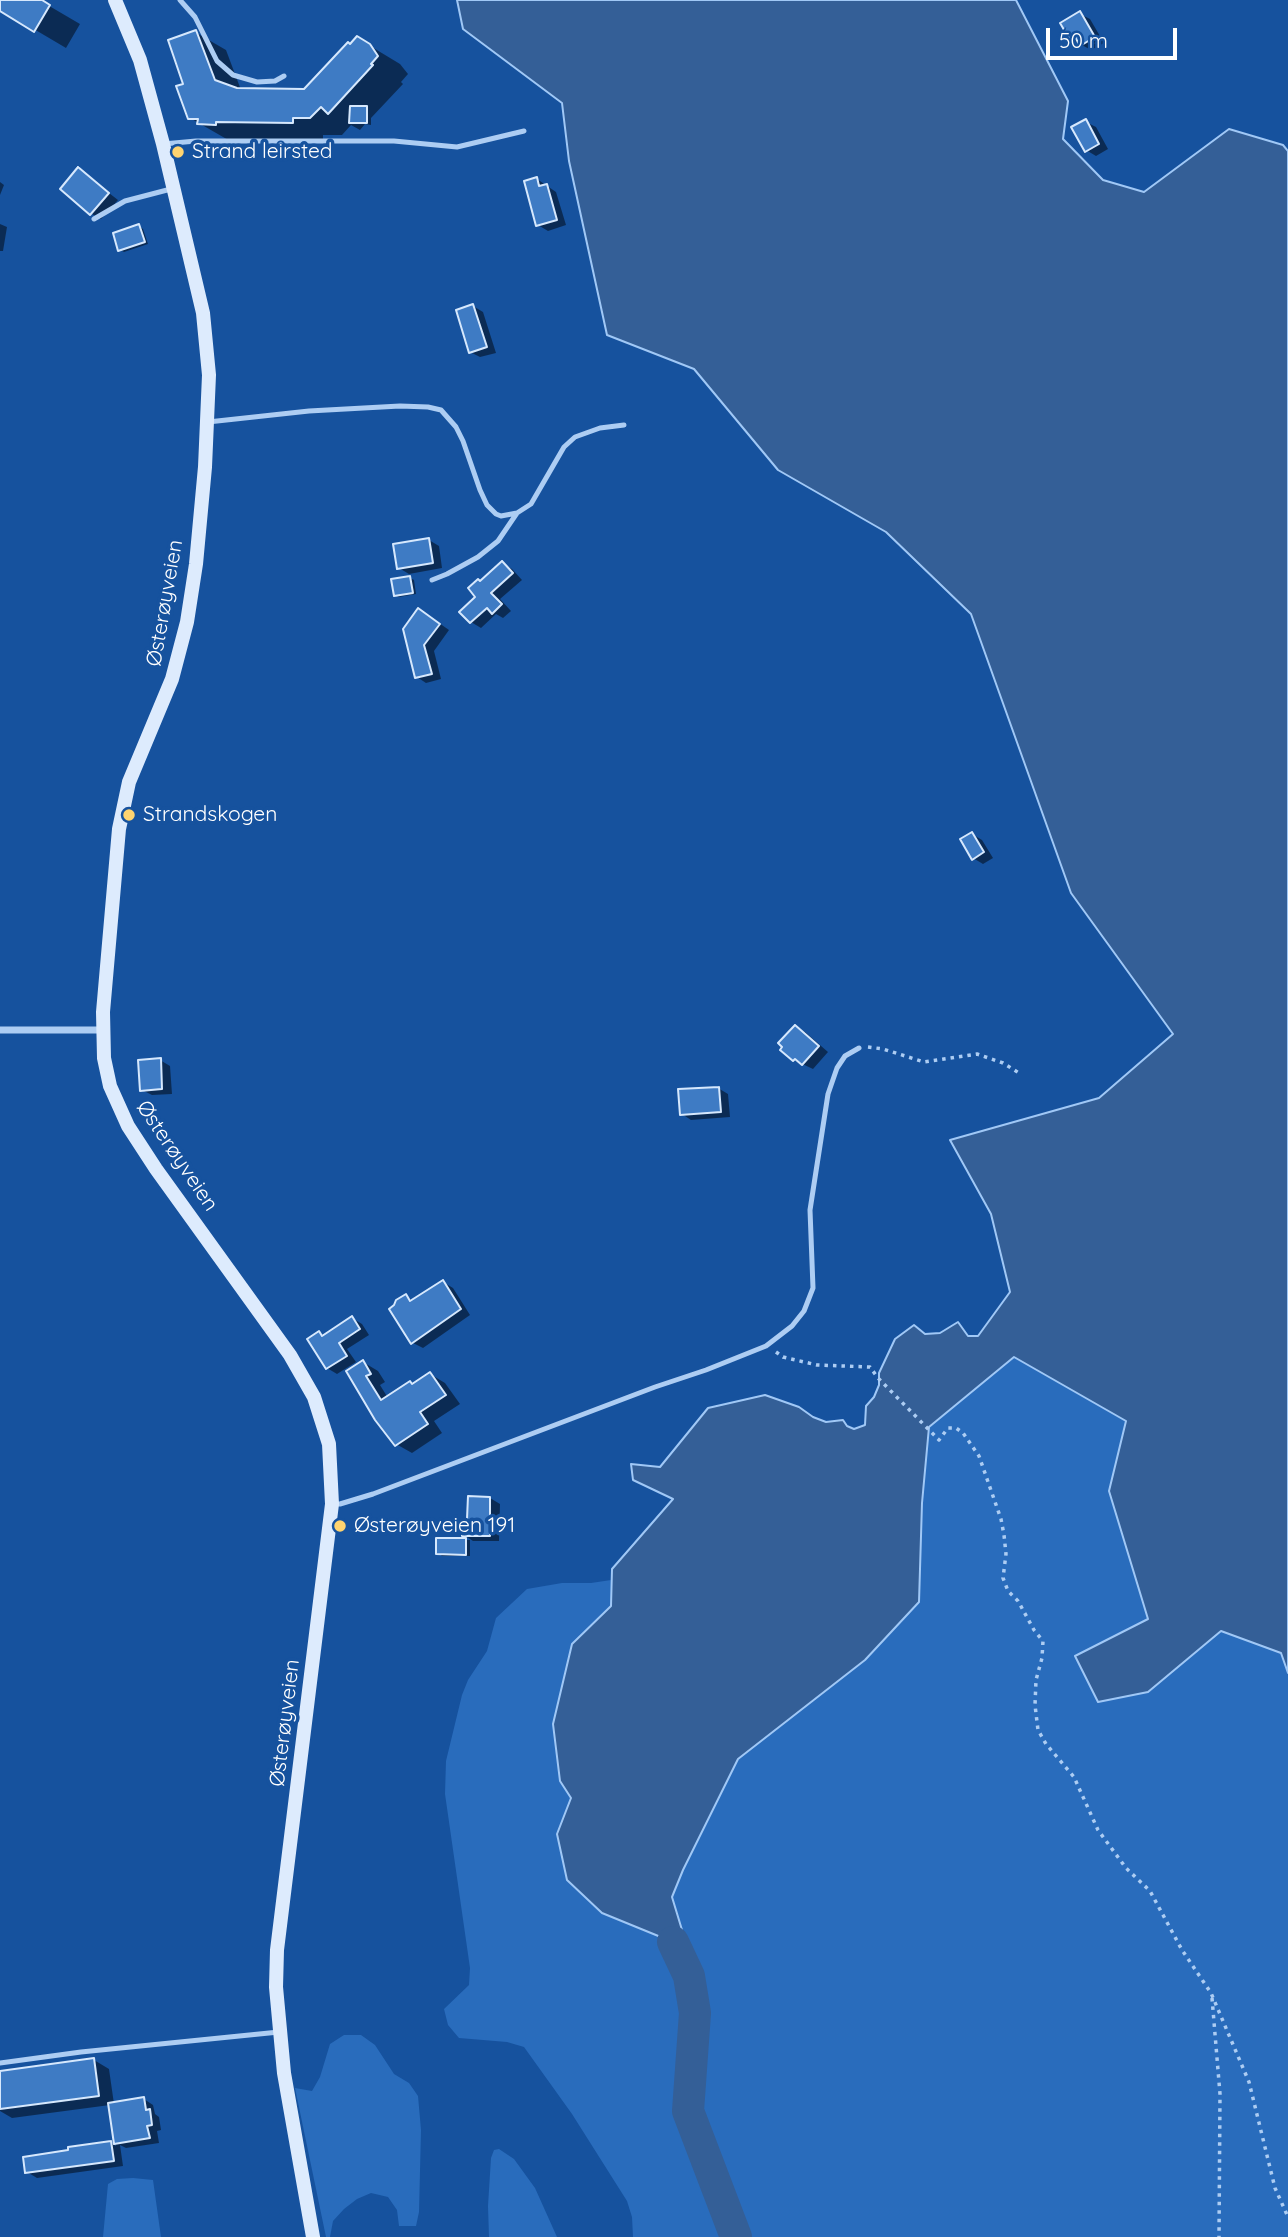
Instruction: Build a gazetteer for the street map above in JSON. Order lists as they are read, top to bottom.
{
  "streets": {
    "main road": ["Østerøyveien"]
  },
  "places": ["Strand leirsted", "Strandskogen", "Østerøyveien 191"],
  "scale_bar": "50 m"
}
